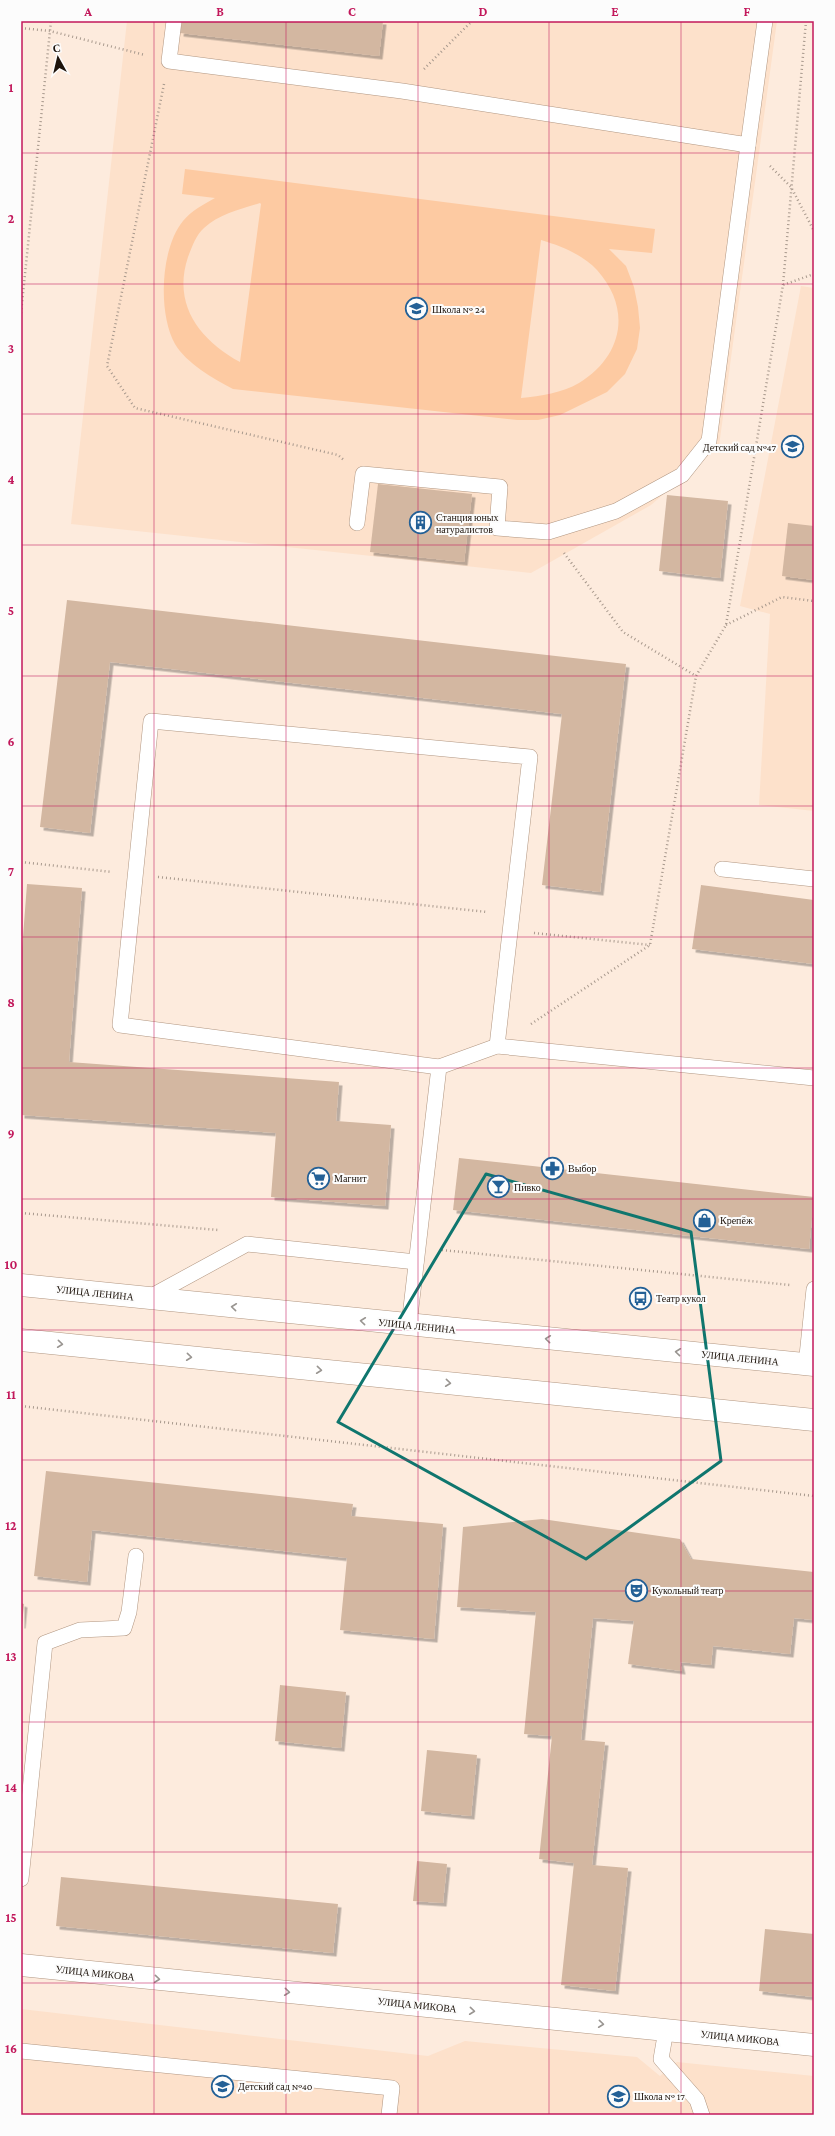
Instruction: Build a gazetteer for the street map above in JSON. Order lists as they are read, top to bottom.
{
  "streets": {
    "main road": ["УЛИЦА ЛЕНИНА", "УЛИЦА МИКОВА"]
  },
  "one_way": ["УЛИЦА МИКОВА"],
  "places": {
    "school or university": [
      "Школа № 24",
      "Детский сад №47",
      "Детский сад №40",
      "Школа № 17"
    ],
    "building": ["Станция юных натуралистов"],
    "pharmacy": ["Выбор"],
    "supermarket": ["Магнит"],
    "bar": ["Пивко"],
    "shop": ["Крепёж"],
    "bus stop": ["Театр кукол"],
    "theatre": ["Кукольный театр"]
  },
  "north": "top",
  "grid": {
    "columns": [
      "A",
      "B",
      "C",
      "D",
      "E",
      "F"
    ],
    "rows": [
      "1",
      "2",
      "3",
      "4",
      "5",
      "6",
      "7",
      "8",
      "9",
      "10",
      "11",
      "12",
      "13",
      "14",
      "15",
      "16"
    ]
  }
}
